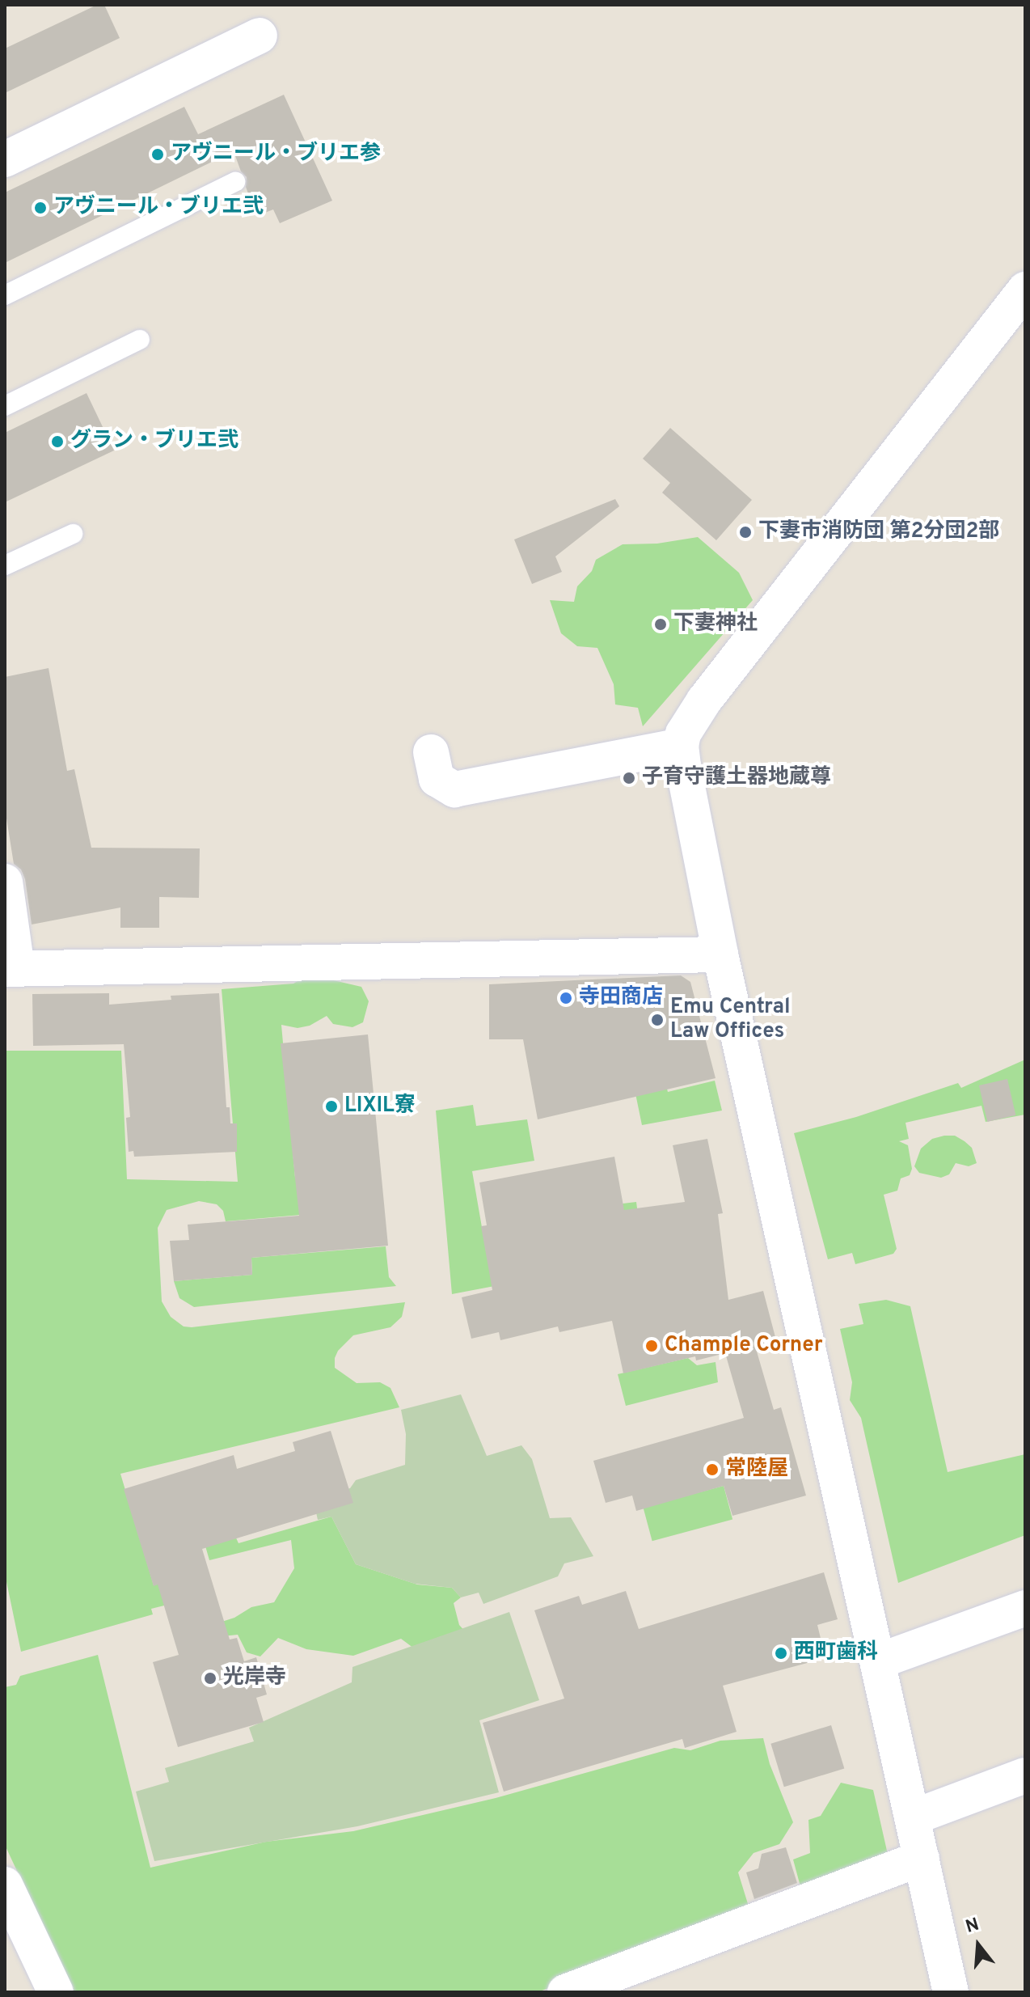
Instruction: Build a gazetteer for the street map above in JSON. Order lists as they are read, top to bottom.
{
  "places": [
    "アヴニール・ブリエ参",
    "アヴニール・ブリエ弐",
    "グラン・ブリエ弐",
    "下妻市消防団 第2分団2部",
    "下妻神社",
    "子育守護土器地蔵尊",
    "寺田商店",
    "Emu Central Law Offices",
    "LIXIL寮",
    "Chample Corner",
    "常陸屋",
    "西町歯科",
    "光岸寺"
  ],
  "north": "top"
}
